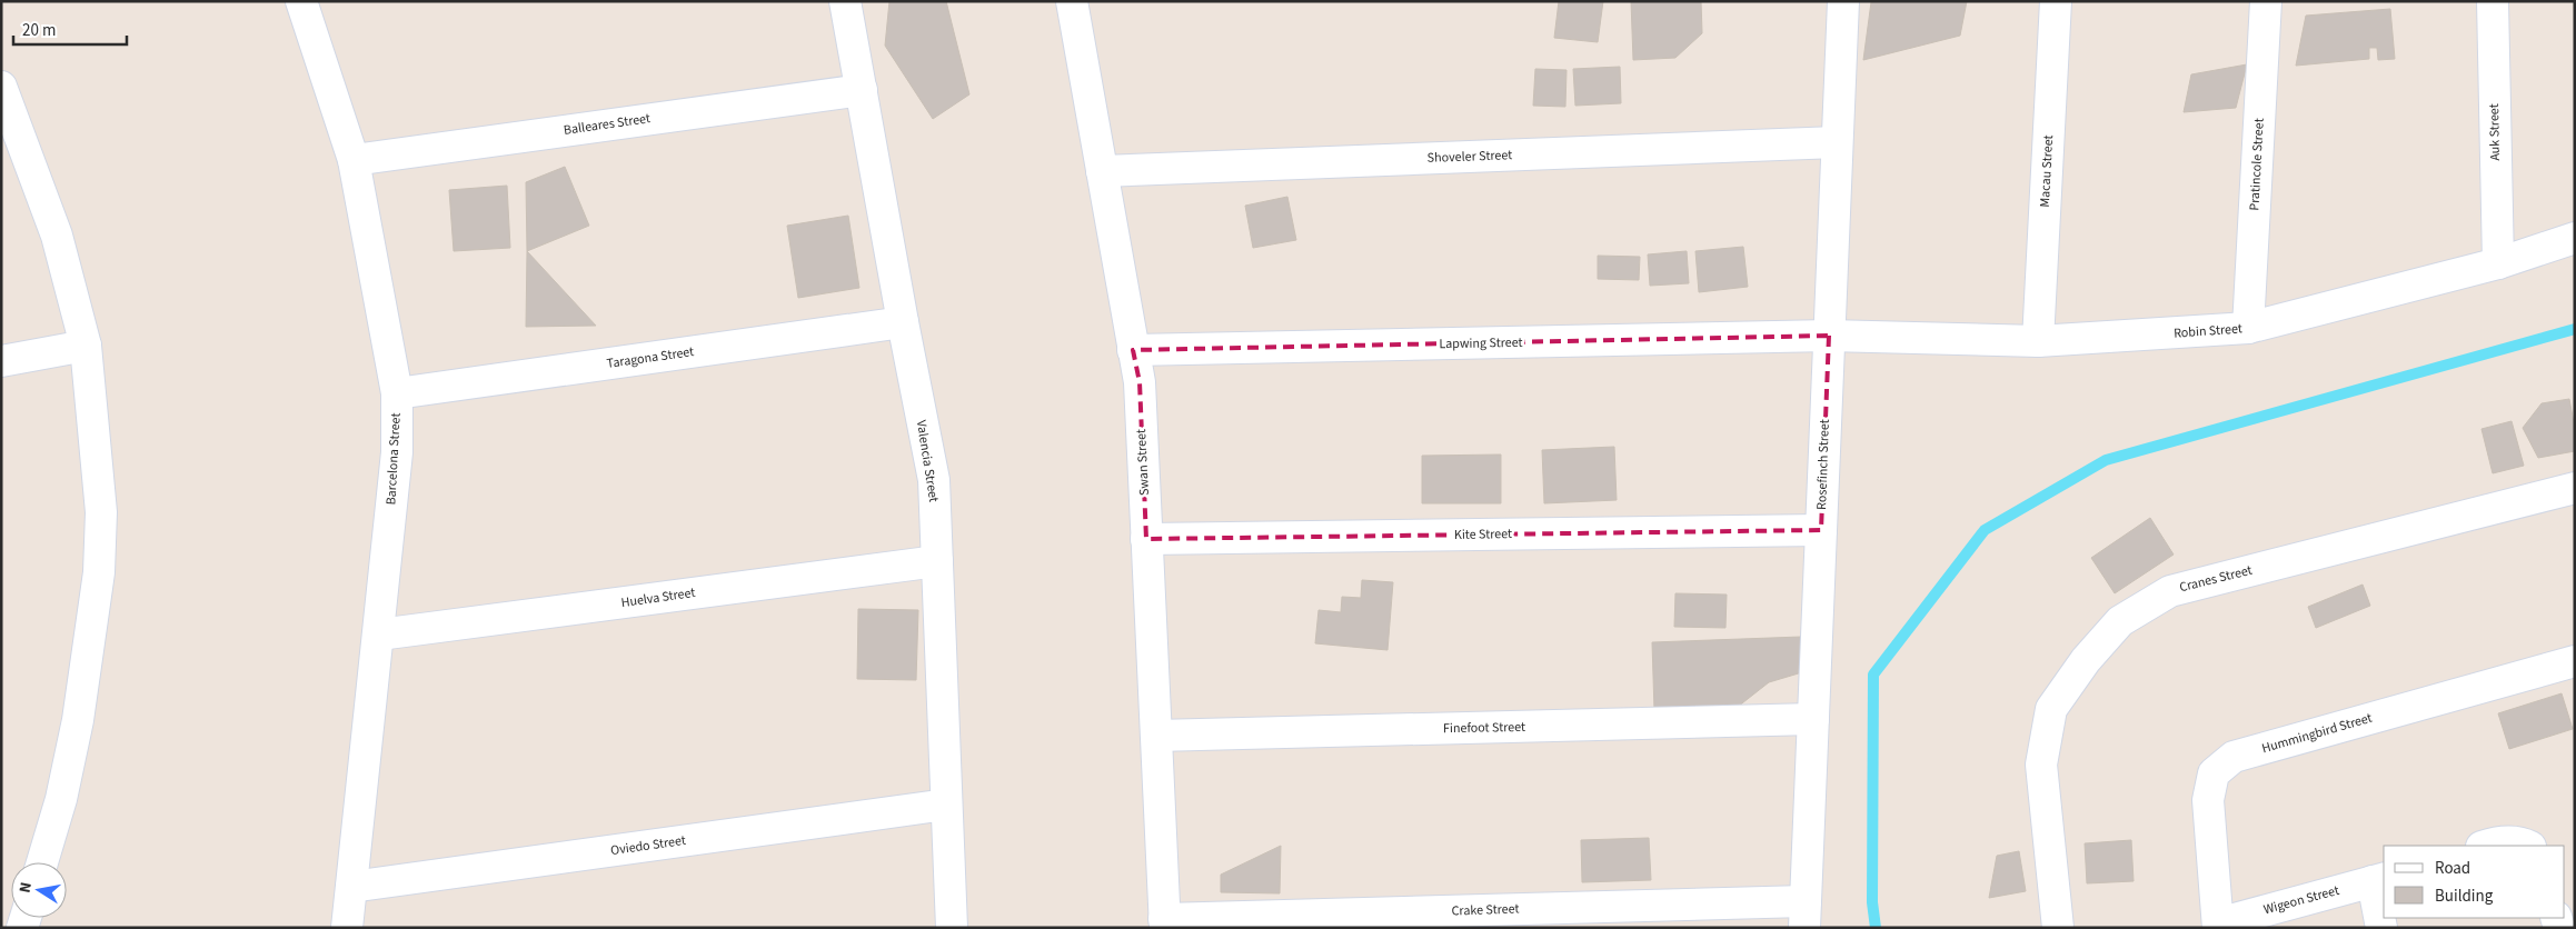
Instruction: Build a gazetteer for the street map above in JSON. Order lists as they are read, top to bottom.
{
  "streets": {
    "street": [
      "Balleares Street",
      "Auk Street",
      "Shoveler Street",
      "Pratincole Street",
      "Macau Street",
      "Robin Street",
      "Lapwing Street",
      "Taragona Street",
      "Barcelona Street",
      "Valencia Street",
      "Swan Street",
      "Rosefinch Street",
      "Kite Street",
      "Cranes Street",
      "Huelva Street",
      "Finefoot Street",
      "Hummingbird Street",
      "Oviedo Street",
      "Wigeon Street",
      "Crake Street"
    ]
  },
  "crossings": [
    ["Balleares Street", "Barcelona Street"],
    ["Balleares Street", "Valencia Street"],
    ["Auk Street", "Robin Street"],
    ["Shoveler Street", "Swan Street"],
    ["Shoveler Street", "Rosefinch Street"],
    ["Pratincole Street", "Robin Street"],
    ["Macau Street", "Robin Street"],
    ["Robin Street", "Lapwing Street"],
    ["Robin Street", "Rosefinch Street"],
    ["Lapwing Street", "Swan Street"],
    ["Lapwing Street", "Rosefinch Street"],
    ["Taragona Street", "Barcelona Street"],
    ["Taragona Street", "Valencia Street"],
    ["Barcelona Street", "Huelva Street"],
    ["Barcelona Street", "Oviedo Street"],
    ["Valencia Street", "Huelva Street"],
    ["Valencia Street", "Oviedo Street"],
    ["Swan Street", "Kite Street"],
    ["Swan Street", "Finefoot Street"],
    ["Swan Street", "Crake Street"],
    ["Rosefinch Street", "Kite Street"],
    ["Rosefinch Street", "Finefoot Street"],
    ["Rosefinch Street", "Crake Street"],
    ["Hummingbird Street", "Wigeon Street"]
  ],
  "legend": ["Road", "Building"],
  "scale_bar": "20 m",
  "north": "left"
}
